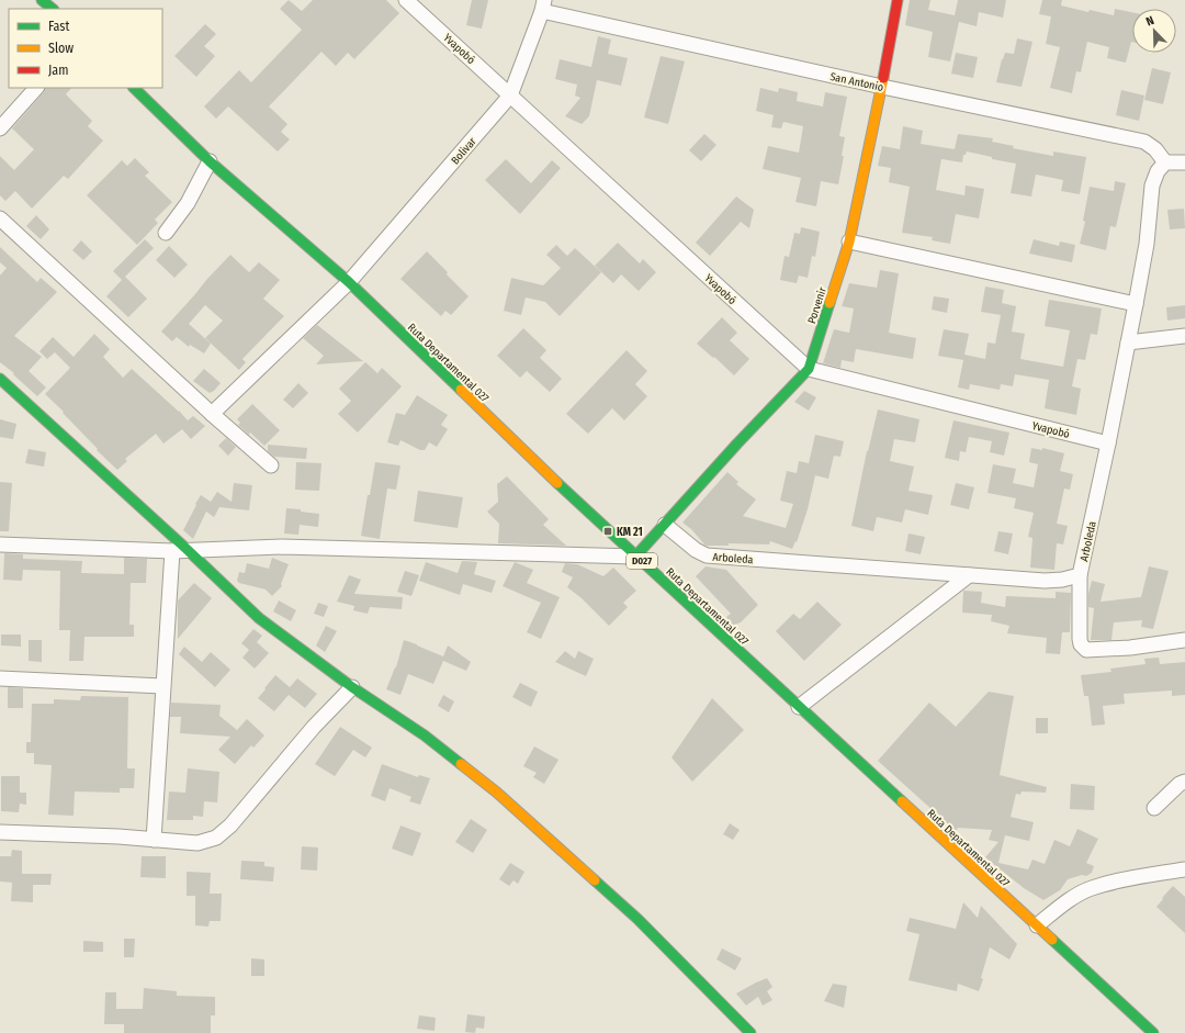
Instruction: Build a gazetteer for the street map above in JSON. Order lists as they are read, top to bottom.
{
  "streets": {
    "street": [
      "Yvapobó",
      "San Antonio",
      "Bolivar",
      "Porvenir",
      "Ruta Departamental 027",
      "Arboleda",
      "D027"
    ]
  },
  "crossings": [
    ["Yvapobó", "Bolivar"],
    ["Yvapobó", "Porvenir"],
    ["Yvapobó", "Arboleda"],
    ["San Antonio", "Bolivar"],
    ["San Antonio", "Porvenir"],
    ["San Antonio", "Arboleda"],
    ["Bolivar", "Ruta Departamental 027"],
    ["Porvenir", "Ruta Departamental 027"],
    ["Porvenir", "Arboleda"]
  ],
  "places": {
    "transit": ["KM 21"]
  },
  "legend": ["Fast", "Slow", "Jam"],
  "north": "top left"
}
